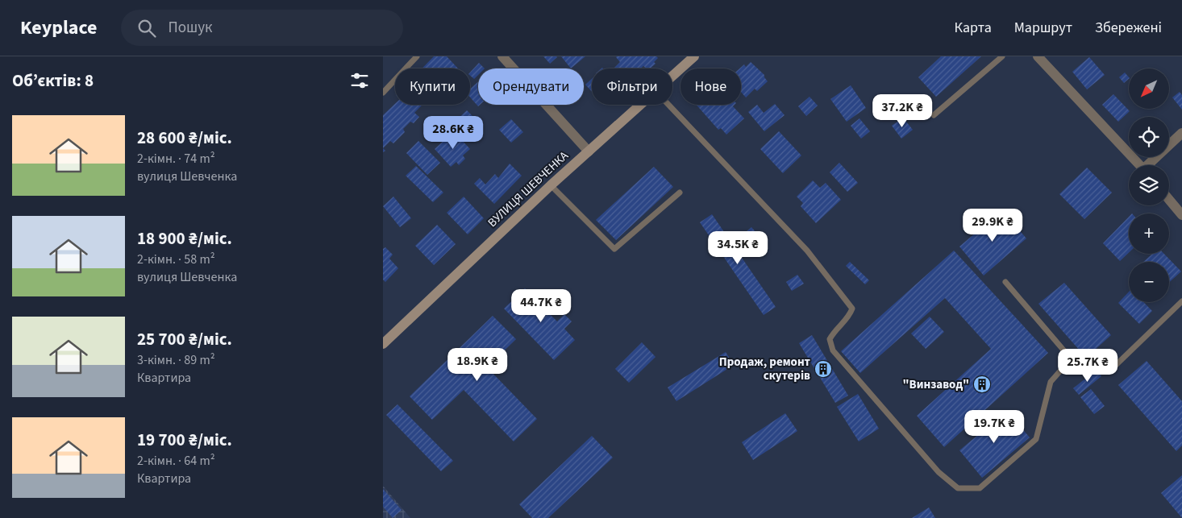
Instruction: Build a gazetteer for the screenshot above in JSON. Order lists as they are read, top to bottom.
{
  "streets": {
    "street": ["ВУЛИЦЯ ШЕВЧЕНКА"]
  },
  "places": {
    "building": ["Продаж, ремонт скутерів", "\"Винзавод\""]
  },
  "north": "bottom left",
  "page": {
    "header": "Keyplace",
    "search": "Пошук",
    "nav": ["Карта", "Маршрут", "Збережені"],
    "heading": "Об’єктів: 8",
    "map_buttons": ["+", "−"],
    "chip": [
      "Купити",
      "Орендувати",
      "Фільтри",
      "Нове"
    ],
    "price": [
      "37.2K ₴",
      "28.6K ₴",
      "29.9K ₴",
      "34.5K ₴",
      "44.7K ₴",
      "18.9K ₴",
      "25.7K ₴",
      "19.7K ₴"
    ],
    "list": [
      {
        "name": "28 600 ₴/міс.",
        "note": "2-кімн. · 74 m² · вулиця Шевченка"
      },
      {
        "name": "18 900 ₴/міс.",
        "note": "2-кімн. · 58 m² · вулиця Шевченка"
      },
      {
        "name": "25 700 ₴/міс.",
        "note": "3-кімн. · 89 m² · Квартира"
      },
      {
        "name": "19 700 ₴/міс.",
        "note": "2-кімн. · 64 m² · Квартира"
      }
    ]
  }
}
